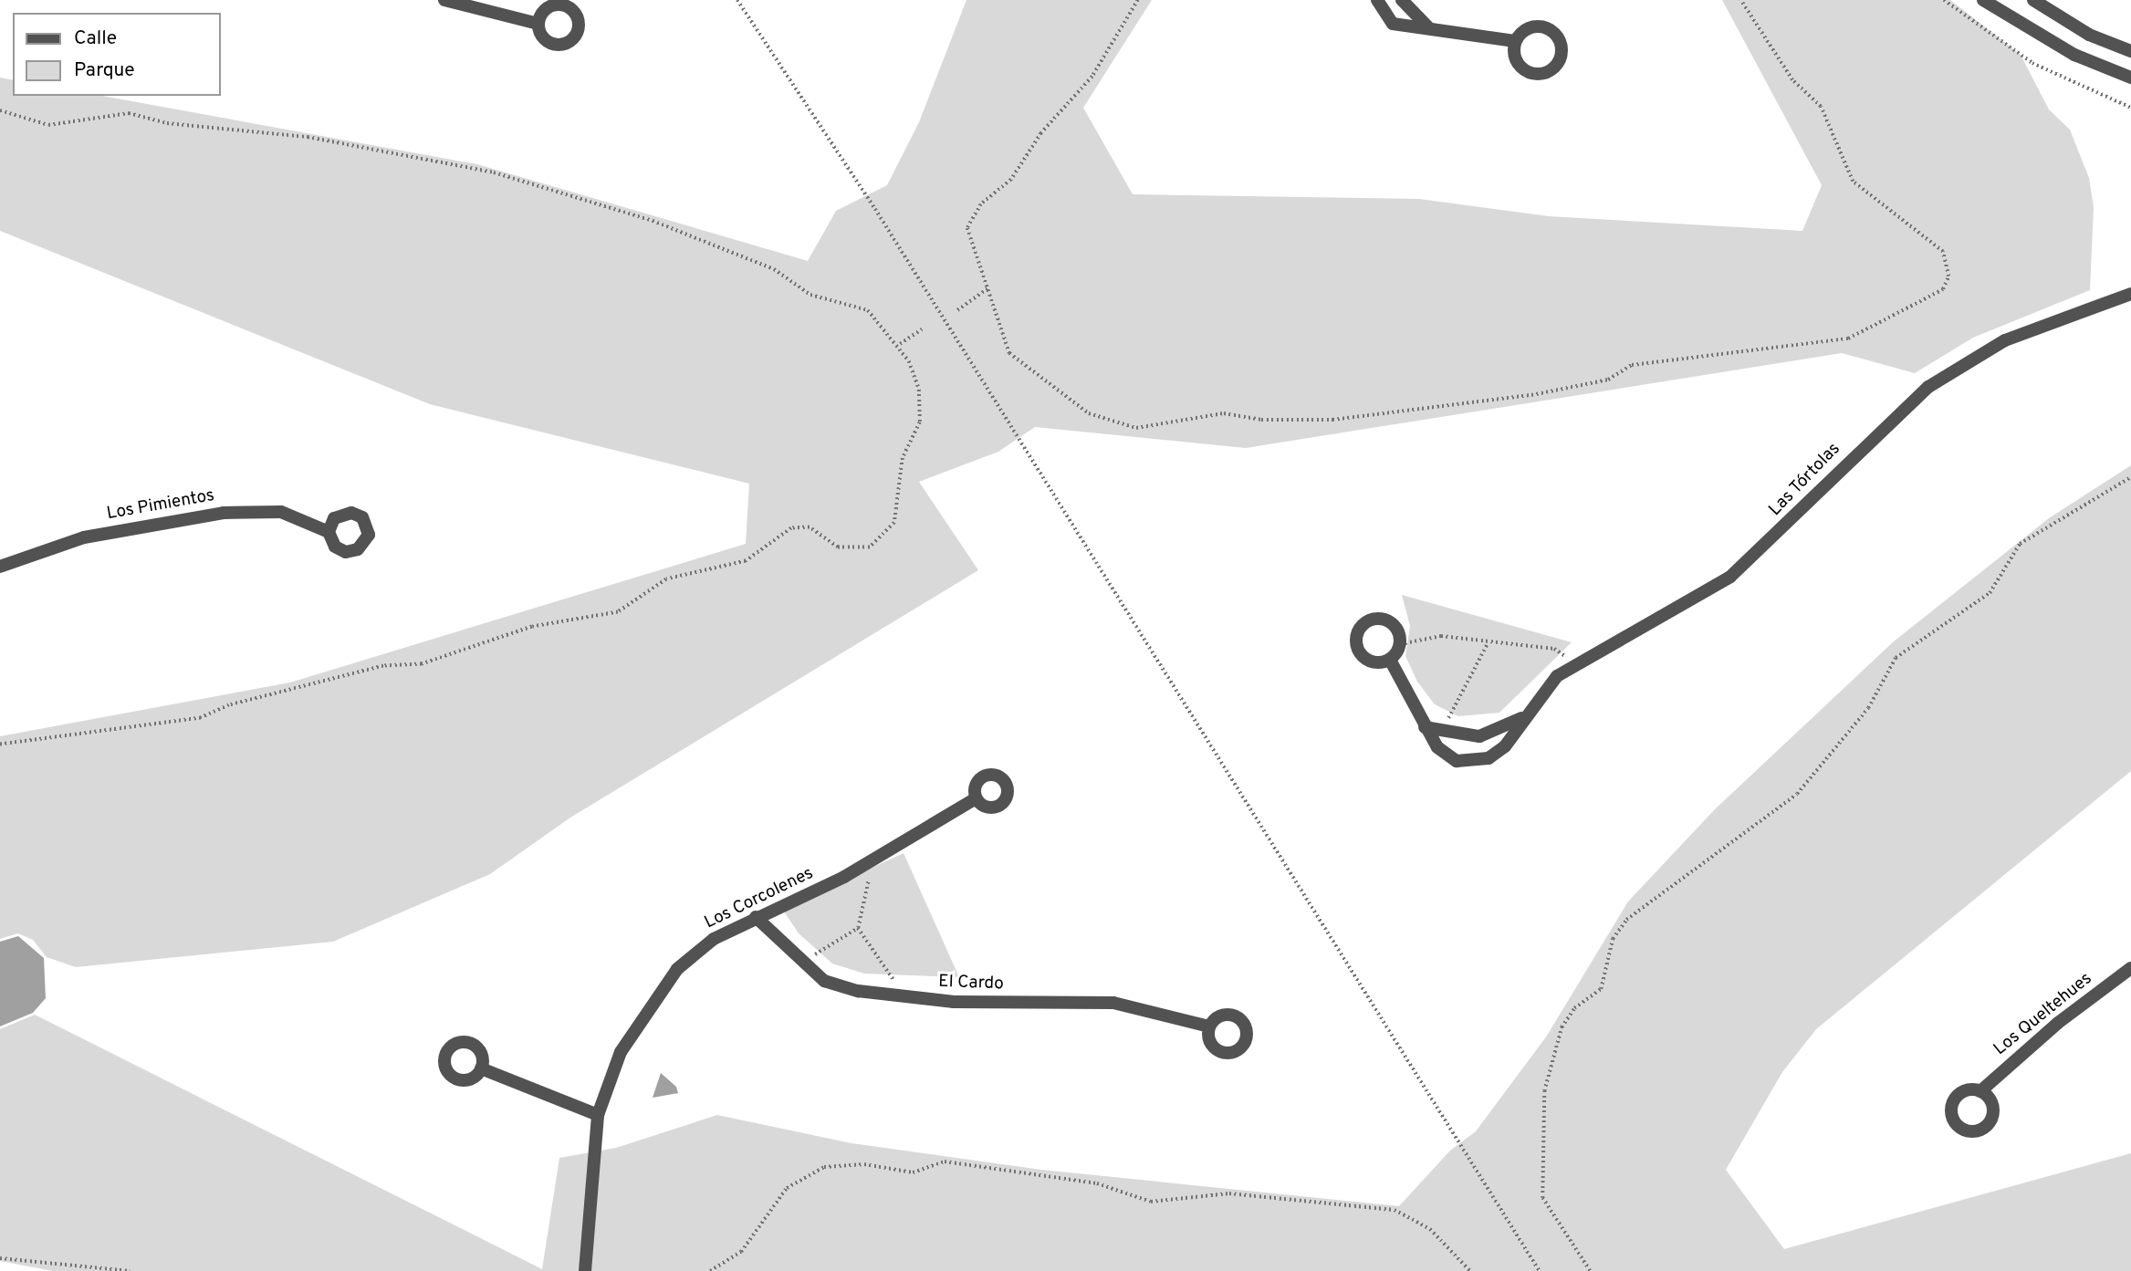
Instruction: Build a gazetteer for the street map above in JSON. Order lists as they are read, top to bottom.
{
  "streets": {
    "street": [
      "Las Tórtolas",
      "Los Pimientos",
      "Los Corcolenes",
      "El Cardo",
      "Los Queltehues"
    ]
  },
  "crossings": [
    ["Los Corcolenes", "El Cardo"]
  ],
  "legend": ["Calle", "Parque"]
}
